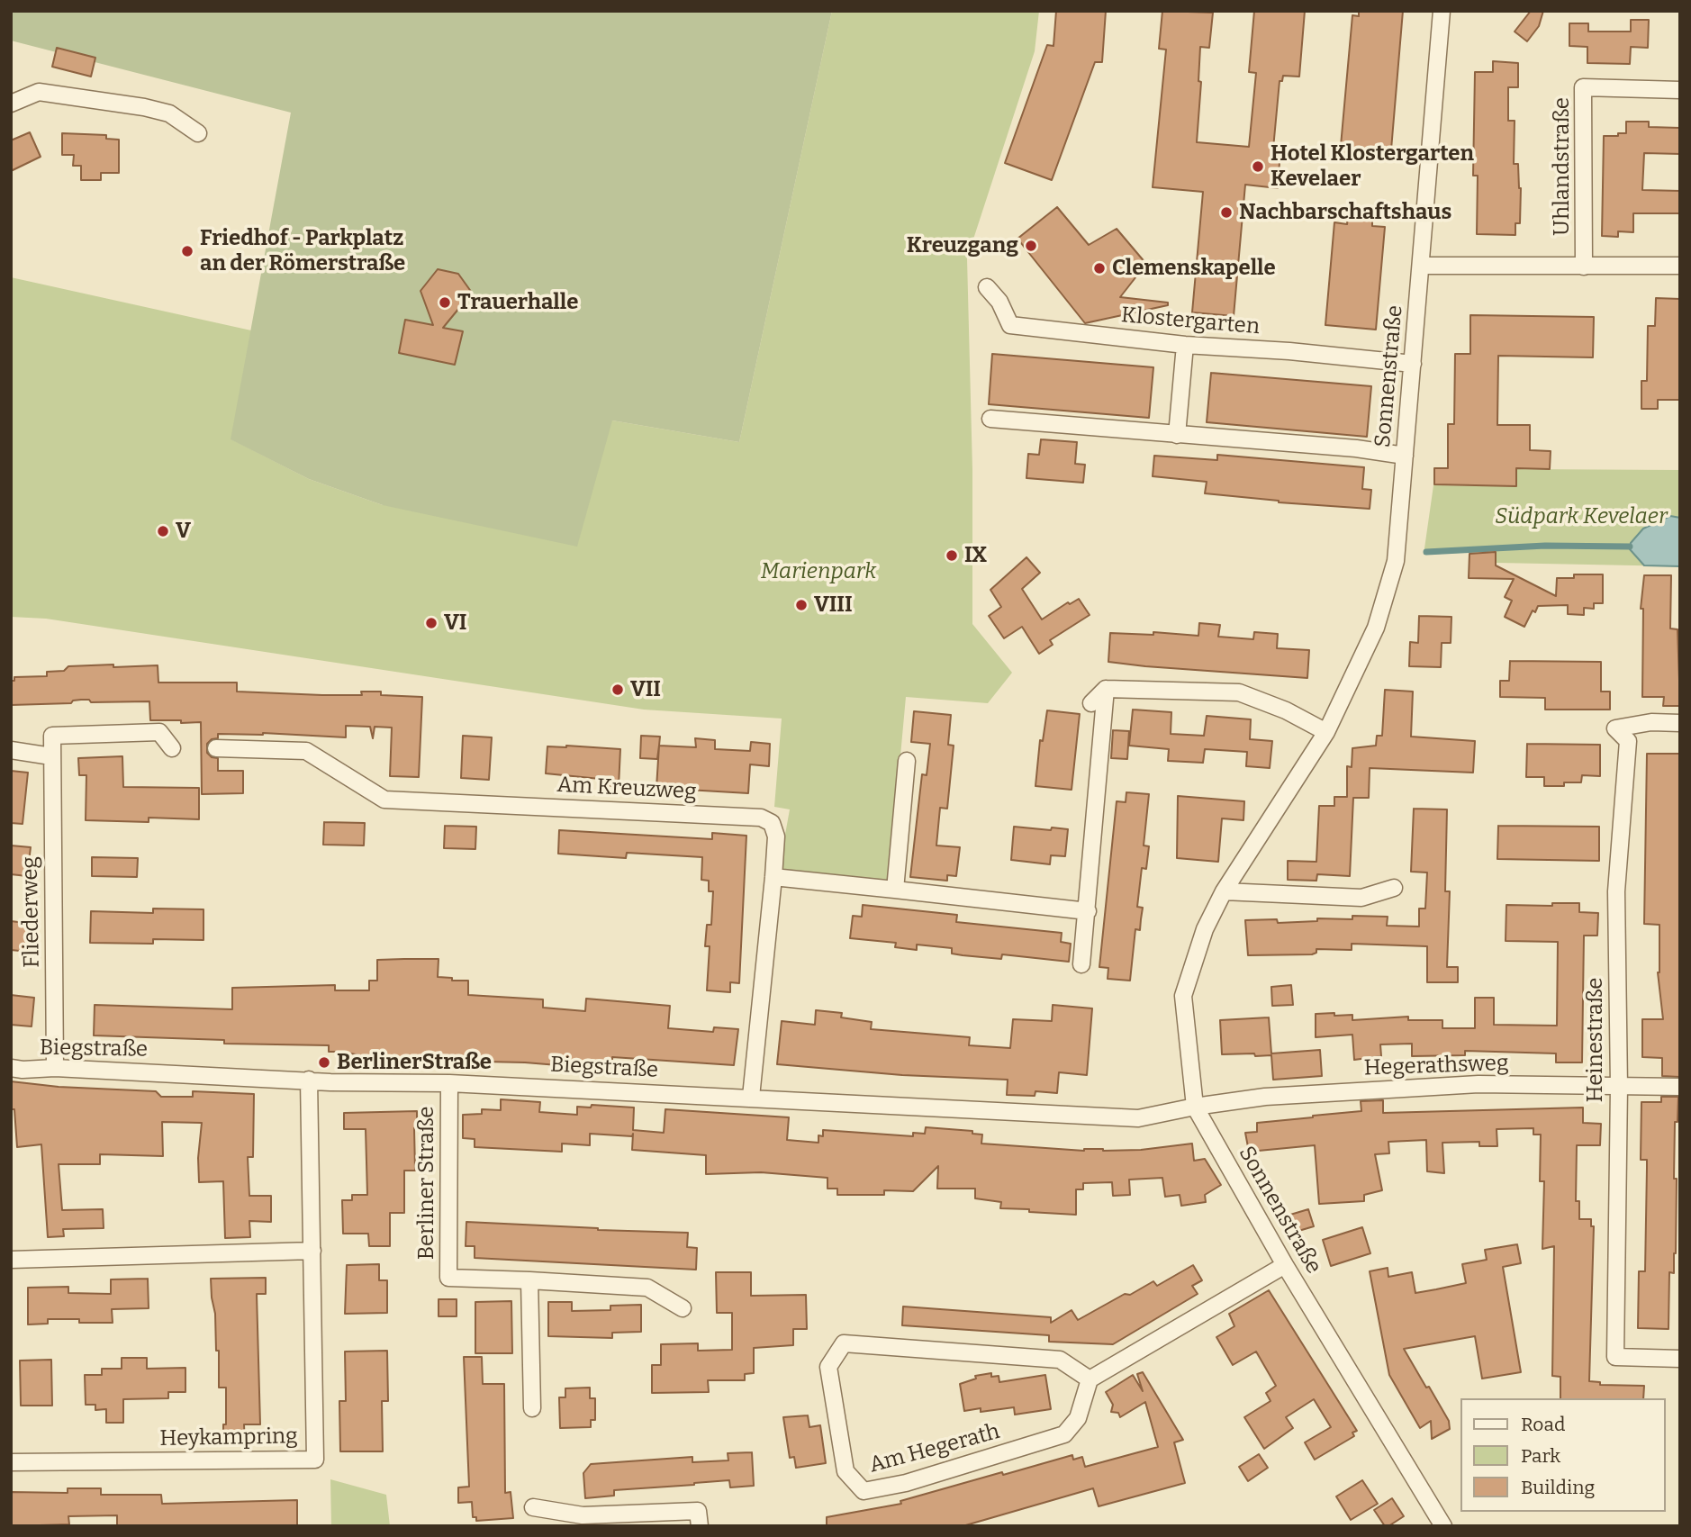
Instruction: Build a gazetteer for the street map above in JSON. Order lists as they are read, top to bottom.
{
  "streets": {
    "street": [
      "Uhlandstraße",
      "Klostergarten",
      "Sonnenstraße",
      "Am Kreuzweg",
      "Fliederweg",
      "Heinestraße",
      "Biegstraße",
      "Hegerathsweg",
      "Berliner Straße",
      "Heykampring",
      "Am Hegerath"
    ]
  },
  "crossings": [
    ["Klostergarten", "Sonnenstraße"],
    ["Sonnenstraße", "Biegstraße"],
    ["Sonnenstraße", "Hegerathsweg"],
    ["Am Kreuzweg", "Biegstraße"],
    ["Fliederweg", "Biegstraße"],
    ["Heinestraße", "Hegerathsweg"],
    ["Biegstraße", "Hegerathsweg"],
    ["Biegstraße", "Berliner Straße"],
    ["Biegstraße", "Heykampring"]
  ],
  "parks": ["Südpark Kevelaer", "Marienpark"],
  "places": [
    "Hotel Klostergarten Kevelaer",
    "Nachbarschaftshaus",
    "Kreuzgang",
    "Friedhof - Parkplatz an der Römerstraße",
    "Clemenskapelle",
    "Trauerhalle",
    "V",
    "IX",
    "VIII",
    "VI",
    "VII",
    "BerlinerStraße"
  ],
  "legend": ["Road", "Park", "Building"]
}
